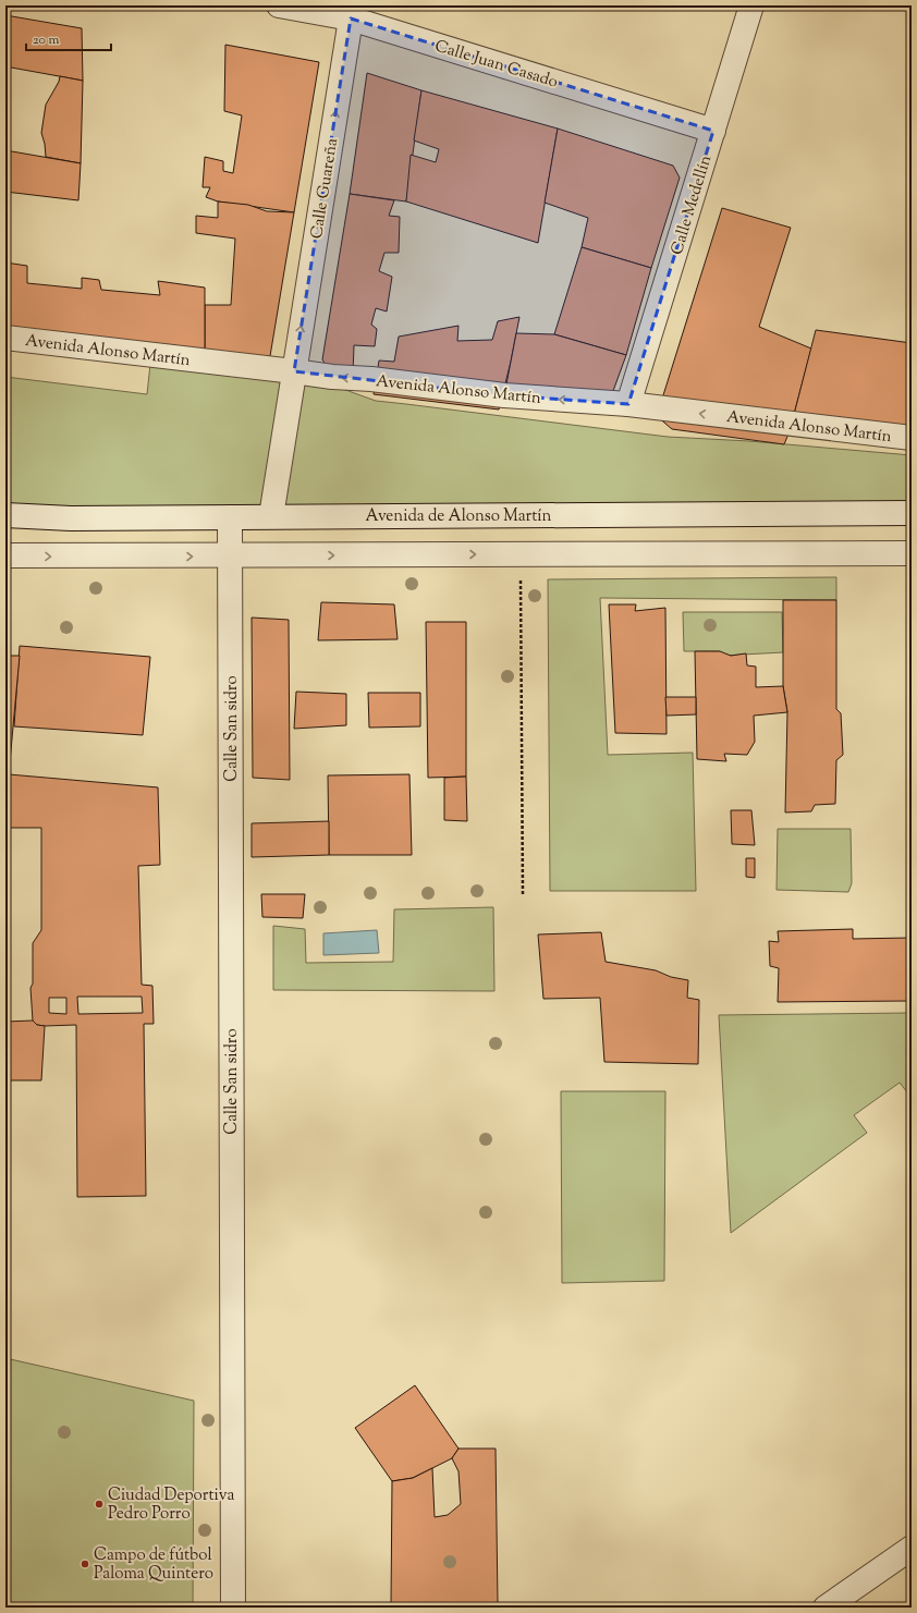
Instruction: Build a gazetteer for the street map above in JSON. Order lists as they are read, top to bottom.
{
  "streets": {
    "street": [
      "Calle Juan Casado",
      "Calle Guareña",
      "Calle Medellín",
      "Avenida Alonso Martín",
      "Avenida de Alonso Martín",
      "Calle San sidro"
    ]
  },
  "crossings": [
    ["Calle Juan Casado", "Calle Guareña"],
    ["Calle Juan Casado", "Calle Medellín"],
    ["Calle Guareña", "Avenida Alonso Martín"],
    ["Calle Guareña", "Avenida de Alonso Martín"],
    ["Calle Medellín", "Avenida Alonso Martín"],
    ["Avenida de Alonso Martín", "Calle San sidro"]
  ],
  "one_way": ["Calle Guareña"],
  "places": ["Ciudad Deportiva Pedro Porro", "Campo de fútbol Paloma Quintero"],
  "scale_bar": "20 m"
}
